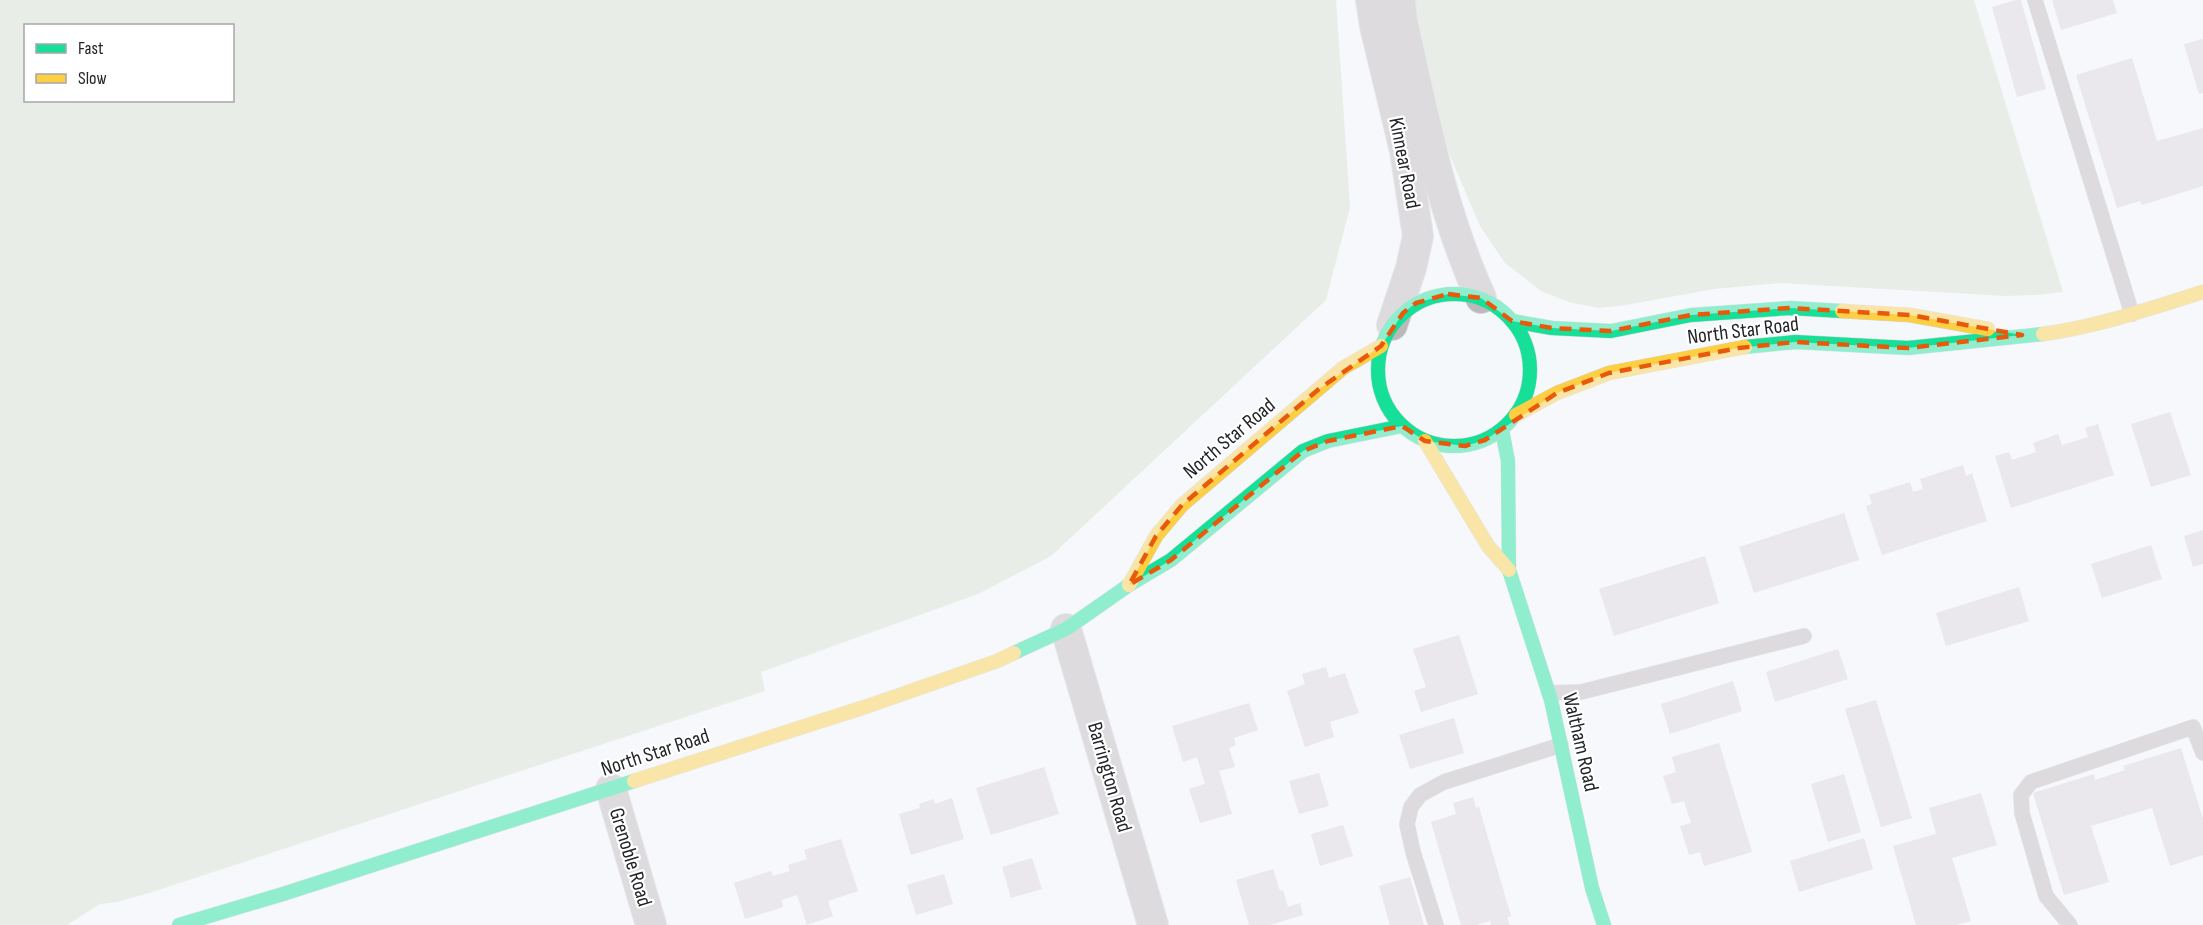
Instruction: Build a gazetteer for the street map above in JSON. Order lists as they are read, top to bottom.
{
  "streets": {
    "street": [
      "Kinnear Road",
      "North Star Road",
      "Waltham Road",
      "Barrington Road",
      "Grenoble Road"
    ]
  },
  "crossings": [
    ["Kinnear Road", "North Star Road"],
    ["Kinnear Road", "Waltham Road"],
    ["North Star Road", "Waltham Road"],
    ["North Star Road", "Barrington Road"],
    ["North Star Road", "Grenoble Road"]
  ],
  "legend": ["Fast", "Slow"]
}
